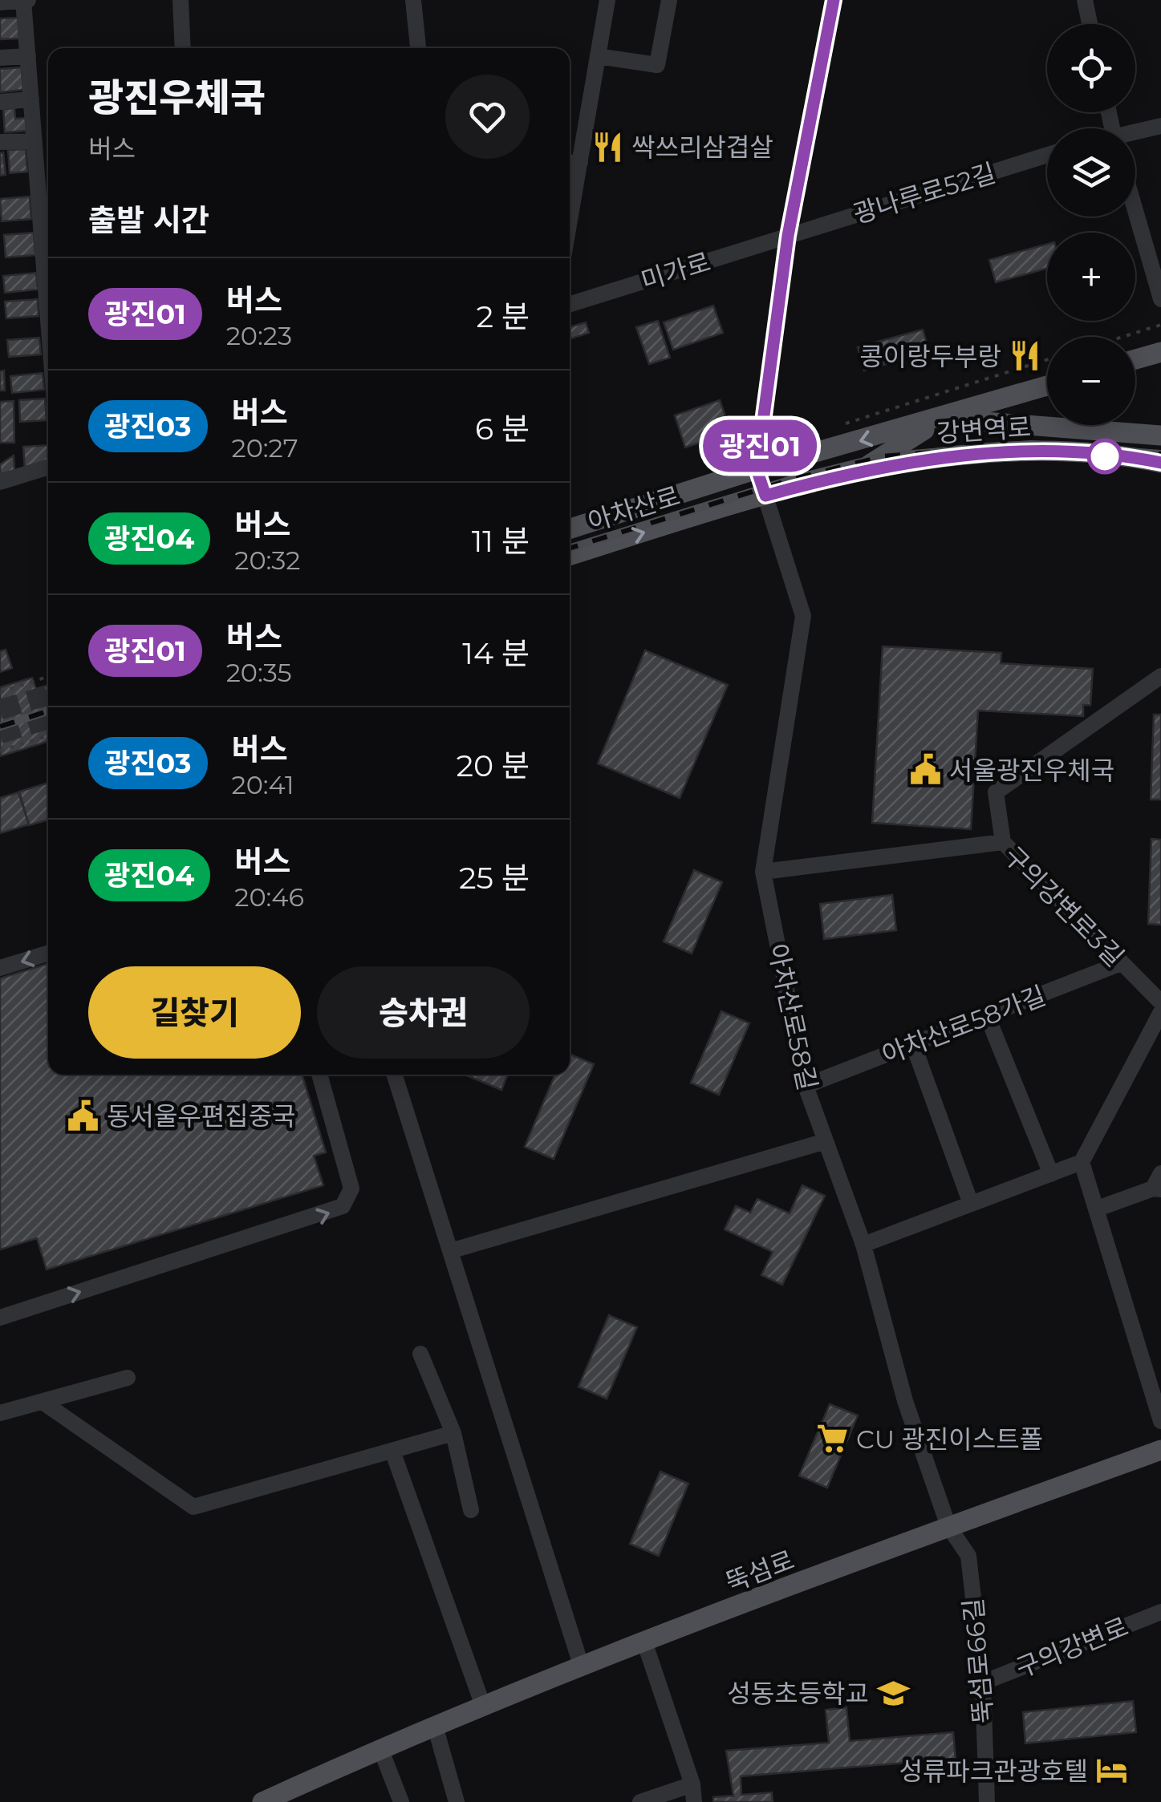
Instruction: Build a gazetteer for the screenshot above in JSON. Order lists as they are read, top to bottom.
{
  "streets": {
    "main road": ["강변역로", "아차산로", "뚝섬로"],
    "street": [
      "광나루로52길",
      "미가로",
      "구의강변로3길",
      "아차산로58길",
      "아차산로58가길",
      "구의강변로",
      "뚝섬로66길"
    ]
  },
  "crossings": [
    ["광나루로52길", "미가로"],
    ["강변역로", "아차산로"],
    ["강변역로", "아차산로58길"],
    ["아차산로", "아차산로58길"],
    ["구의강변로3길", "아차산로58길"],
    ["구의강변로3길", "아차산로58가길"],
    ["아차산로58길", "아차산로58가길"],
    ["아차산로58길", "뚝섬로"],
    ["아차산로58길", "뚝섬로66길"],
    ["뚝섬로", "뚝섬로66길"],
    ["구의강변로", "뚝섬로66길"]
  ],
  "places": {
    "restaurant": ["싹쓰리삼겹살", "콩이랑두부랑"],
    "public building": ["서울광진우체국", "동서울우편집중국"],
    "supermarket": ["CU 광진이스트폴"],
    "school or university": ["성동초등학교"],
    "hotel": ["성류파크관광호텔"]
  },
  "lines": ["bus line 광진01"],
  "page": {
    "on_map": "광진01",
    "map_buttons": ["+", "−"],
    "heading": [
      ["광진우체국", "버스"],
      "출발 시간"
    ],
    "list": [
      {
        "mark": "광진01",
        "name": "버스",
        "note": "20:23",
        "value": "2 분"
      },
      {
        "mark": "광진03",
        "name": "버스",
        "note": "20:27",
        "value": "6 분"
      },
      {
        "mark": "광진04",
        "name": "버스",
        "note": "20:32",
        "value": "11 분"
      },
      {
        "mark": "광진01",
        "name": "버스",
        "note": "20:35",
        "value": "14 분"
      },
      {
        "mark": "광진03",
        "name": "버스",
        "note": "20:41",
        "value": "20 분"
      },
      {
        "mark": "광진04",
        "name": "버스",
        "note": "20:46",
        "value": "25 분"
      }
    ],
    "buttons": ["길찾기", "승차권"]
  }
}
